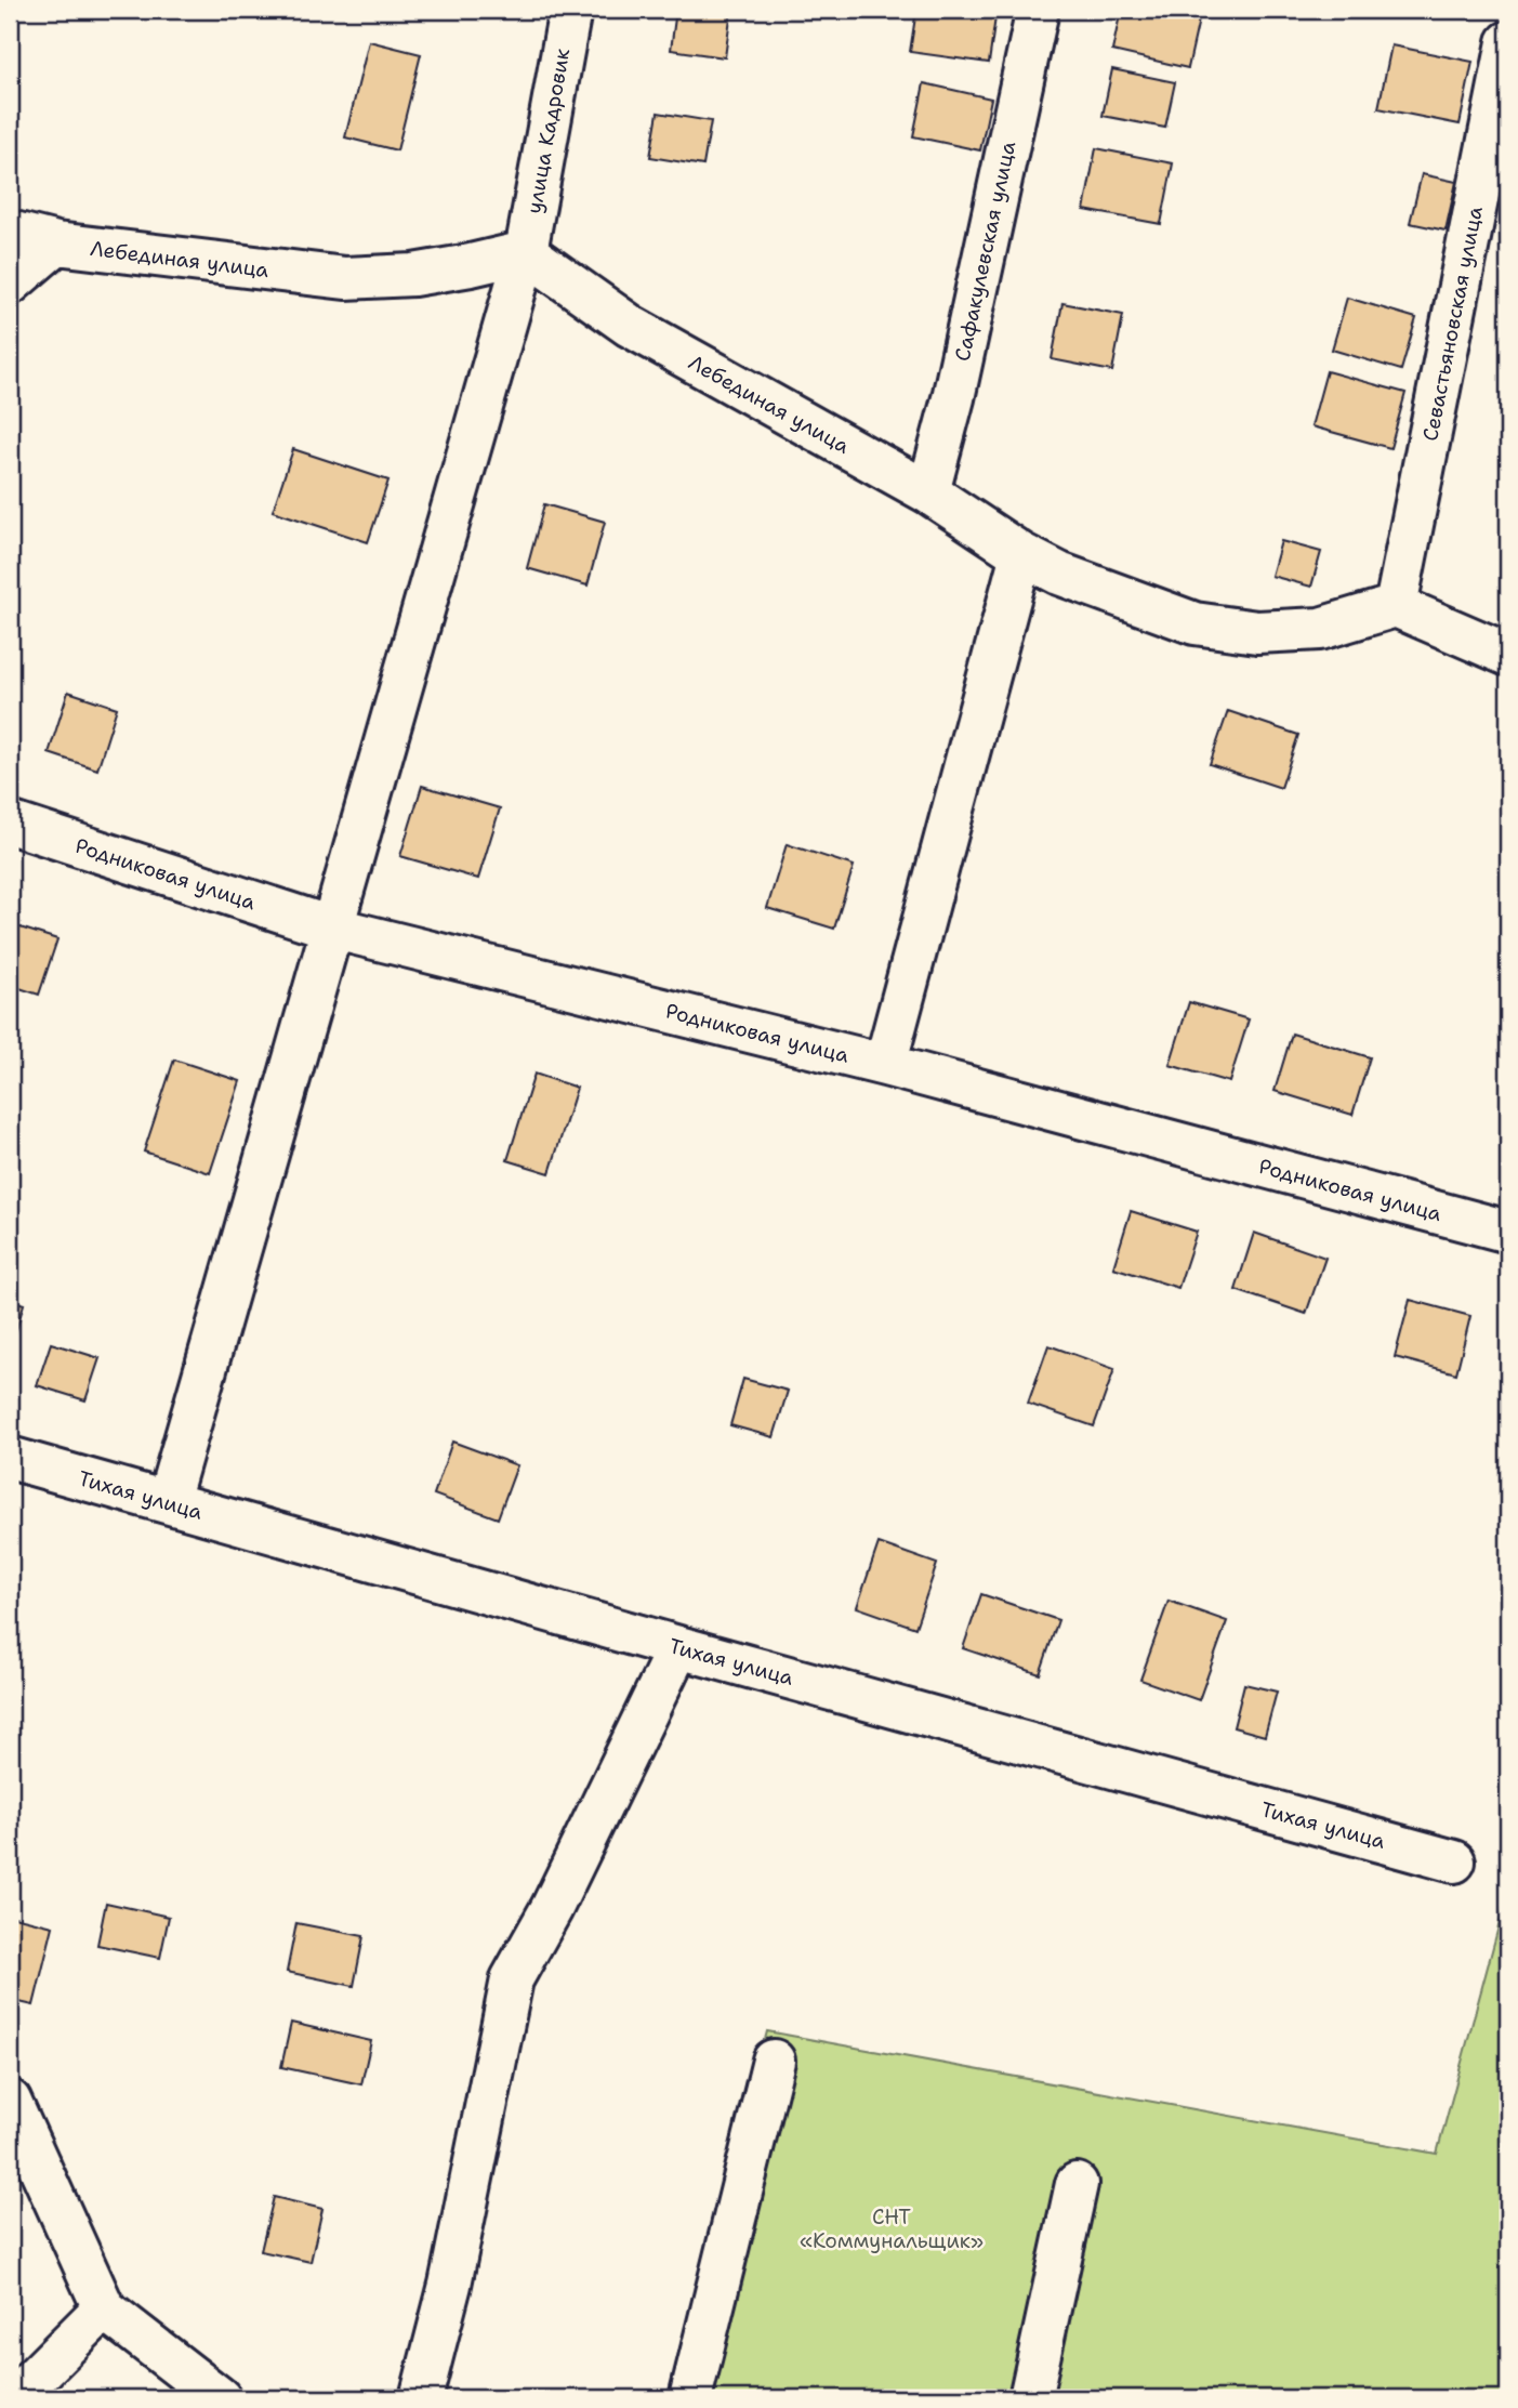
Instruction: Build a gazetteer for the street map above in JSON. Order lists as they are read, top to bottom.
{
  "streets": {
    "street": [
      "улица Кадровик",
      "Сафакулевская улица",
      "Лебединая улица",
      "Севастьяновская улица",
      "Родниковая улица",
      "Тихая улица"
    ]
  },
  "crossings": [
    ["улица Кадровик", "Лебединая улица"],
    ["улица Кадровик", "Родниковая улица"],
    ["улица Кадровик", "Тихая улица"],
    ["Сафакулевская улица", "Лебединая улица"],
    ["Лебединая улица", "Севастьяновская улица"]
  ],
  "parks": ["СНТ «Коммунальщик»"]
}
